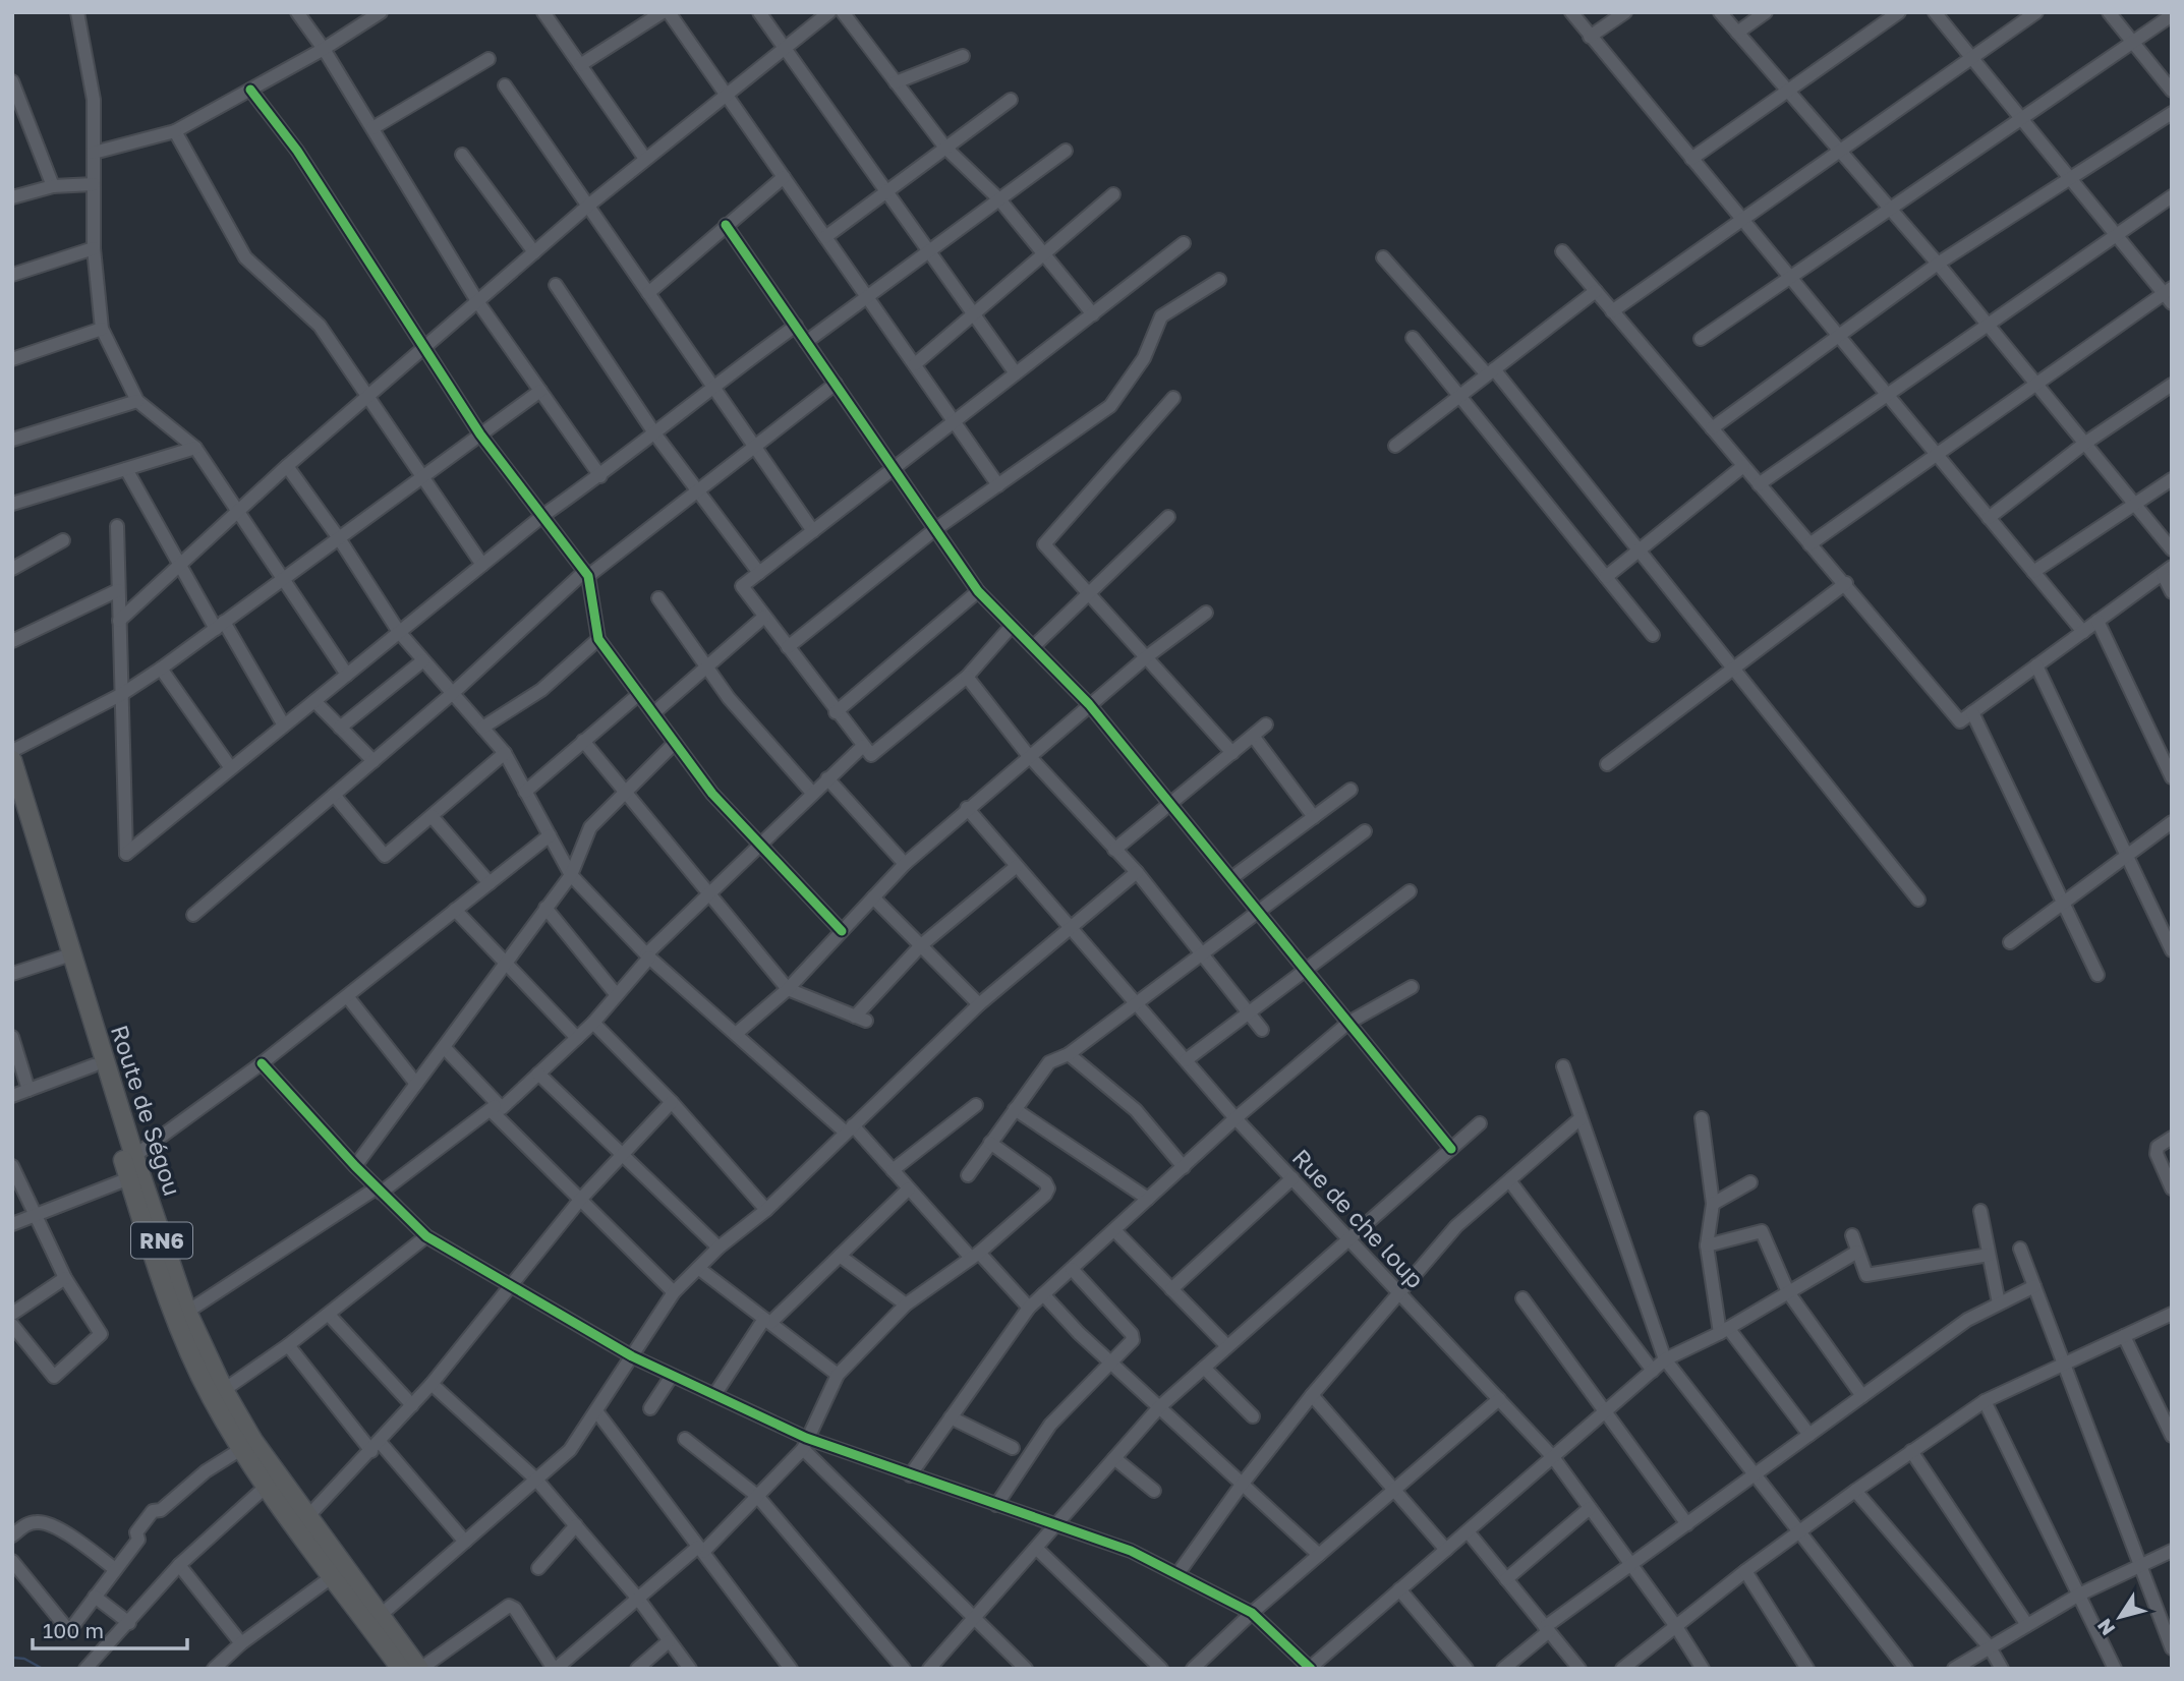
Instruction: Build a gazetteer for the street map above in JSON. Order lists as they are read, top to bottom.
{
  "streets": {
    "highway": ["Route de Ségou", "RN6"],
    "street": ["Rue de che loup"]
  },
  "scale_bar": "100 m",
  "north": "bottom left"
}
